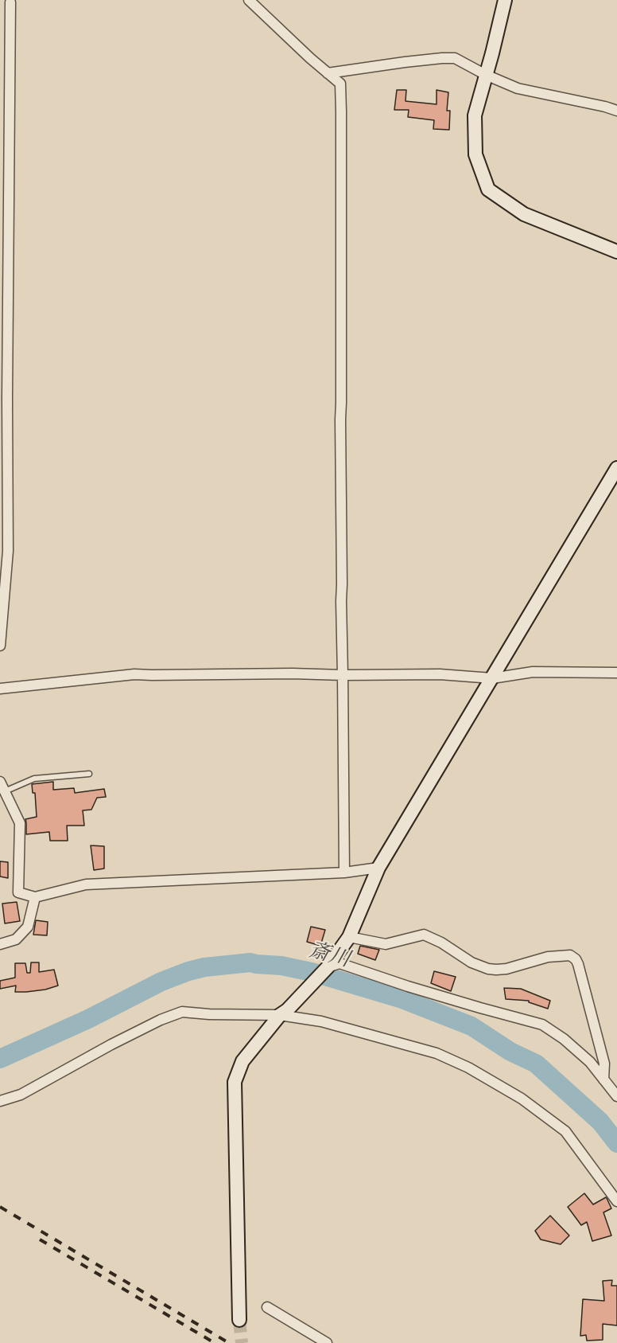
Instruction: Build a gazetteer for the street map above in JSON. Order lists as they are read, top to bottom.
{
  "water": ["斎川"]
}
